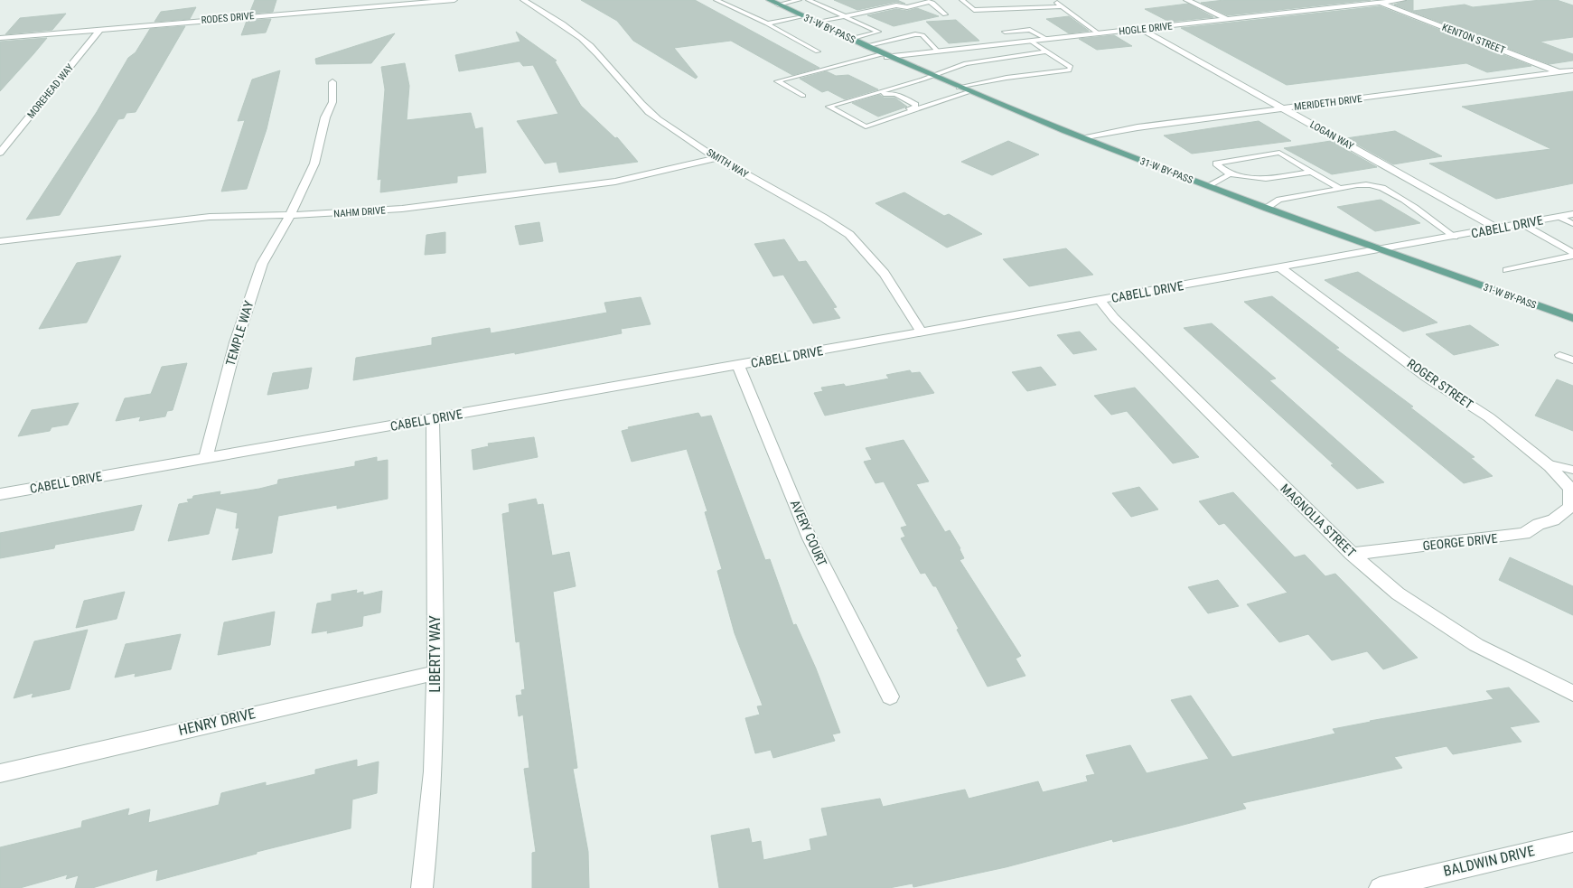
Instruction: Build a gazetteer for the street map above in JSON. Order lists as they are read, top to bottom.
{
  "streets": {
    "main road": ["31-W BY-PASS"],
    "street": [
      "RODES DRIVE",
      "HOGLE DRIVE",
      "KENTON STREET",
      "MOREHEAD WAY",
      "MERIDETH DRIVE",
      "LOGAN WAY",
      "SMITH WAY",
      "NAHM DRIVE",
      "CABELL DRIVE",
      "TEMPLE WAY",
      "ROGER STREET",
      "MAGNOLIA STREET",
      "AVERY COURT",
      "GEORGE DRIVE",
      "LIBERTY WAY",
      "HENRY DRIVE",
      "BALDWIN DRIVE"
    ]
  },
  "crossings": [
    ["RODES DRIVE", "MOREHEAD WAY"],
    ["31-W BY-PASS", "HOGLE DRIVE"],
    ["31-W BY-PASS", "MERIDETH DRIVE"],
    ["31-W BY-PASS", "CABELL DRIVE"],
    ["HOGLE DRIVE", "KENTON STREET"],
    ["HOGLE DRIVE", "LOGAN WAY"],
    ["KENTON STREET", "MERIDETH DRIVE"],
    ["MERIDETH DRIVE", "LOGAN WAY"],
    ["LOGAN WAY", "CABELL DRIVE"],
    ["SMITH WAY", "NAHM DRIVE"],
    ["SMITH WAY", "CABELL DRIVE"],
    ["NAHM DRIVE", "TEMPLE WAY"],
    ["CABELL DRIVE", "TEMPLE WAY"],
    ["CABELL DRIVE", "ROGER STREET"],
    ["CABELL DRIVE", "MAGNOLIA STREET"],
    ["CABELL DRIVE", "AVERY COURT"],
    ["CABELL DRIVE", "LIBERTY WAY"],
    ["ROGER STREET", "GEORGE DRIVE"],
    ["MAGNOLIA STREET", "GEORGE DRIVE"],
    ["LIBERTY WAY", "HENRY DRIVE"]
  ]
}
